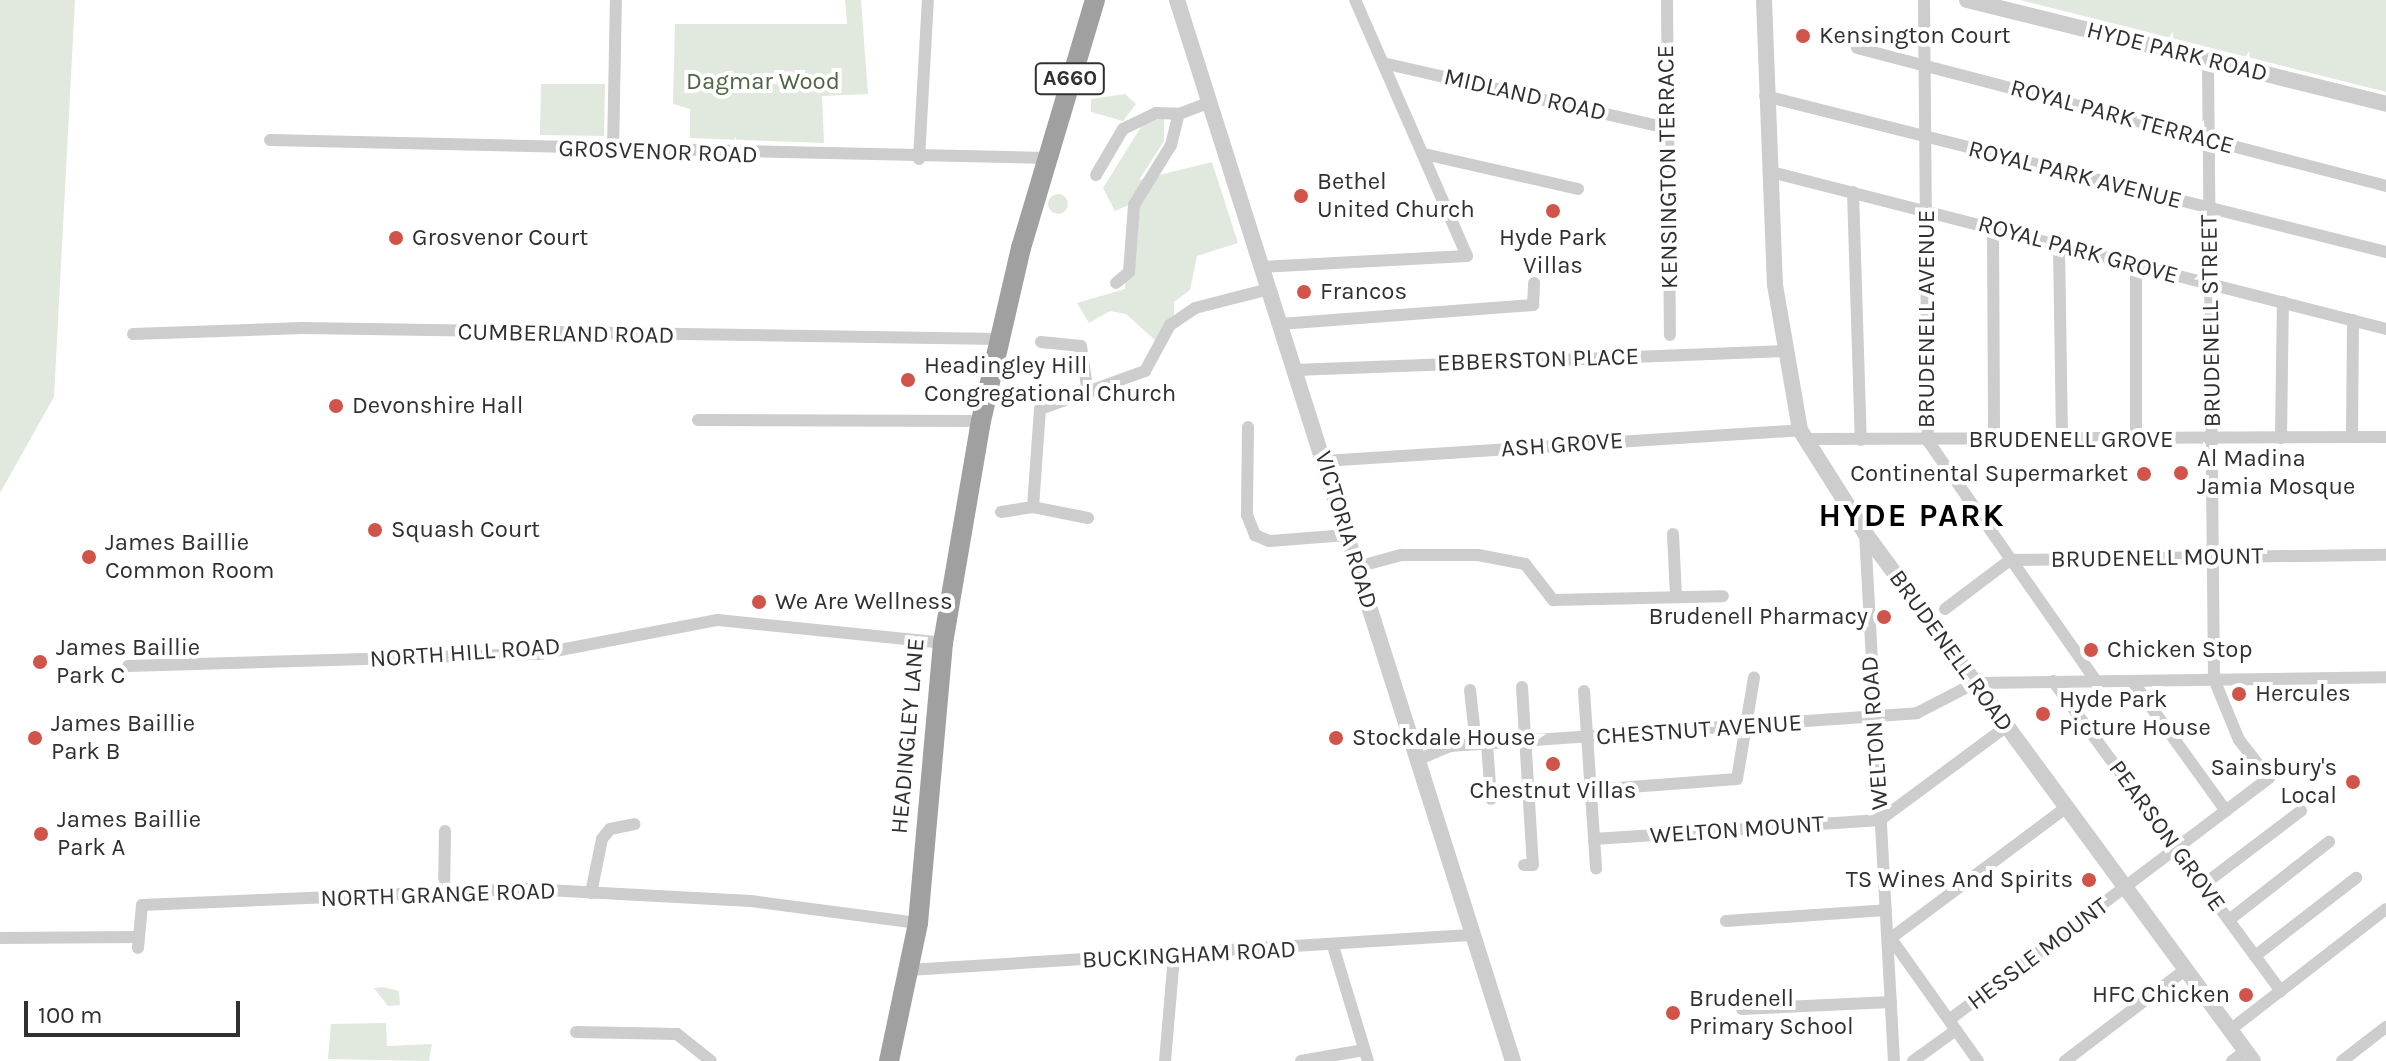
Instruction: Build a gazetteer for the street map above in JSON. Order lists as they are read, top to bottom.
{
  "streets": {
    "highway": ["A660", "HEADINGLEY LANE"],
    "street": [
      "HYDE PARK ROAD",
      "MIDLAND ROAD",
      "ROYAL PARK TERRACE",
      "GROSVENOR ROAD",
      "KENSINGTON TERRACE",
      "ROYAL PARK AVENUE",
      "ROYAL PARK GROVE",
      "BRUDENELL AVENUE",
      "BRUDENELL STREET",
      "CUMBERLAND ROAD",
      "EBBERSTON PLACE",
      "BRUDENELL GROVE",
      "ASH GROVE",
      "VICTORIA ROAD",
      "BRUDENELL MOUNT",
      "BRUDENELL ROAD",
      "NORTH HILL ROAD",
      "CHESTNUT AVENUE",
      "WELTON ROAD",
      "WELTON MOUNT",
      "PEARSON GROVE",
      "NORTH GRANGE ROAD",
      "HESSLE MOUNT",
      "BUCKINGHAM ROAD"
    ]
  },
  "crossings": [
    ["HYDE PARK ROAD", "BRUDENELL STREET"],
    ["MIDLAND ROAD", "KENSINGTON TERRACE"],
    ["ROYAL PARK TERRACE", "BRUDENELL AVENUE"],
    ["ROYAL PARK TERRACE", "BRUDENELL STREET"],
    ["GROSVENOR ROAD", "HEADINGLEY LANE"],
    ["ROYAL PARK AVENUE", "BRUDENELL AVENUE"],
    ["ROYAL PARK AVENUE", "BRUDENELL STREET"],
    ["ROYAL PARK AVENUE", "BRUDENELL ROAD"],
    ["ROYAL PARK GROVE", "BRUDENELL AVENUE"],
    ["ROYAL PARK GROVE", "BRUDENELL STREET"],
    ["ROYAL PARK GROVE", "BRUDENELL ROAD"],
    ["BRUDENELL AVENUE", "BRUDENELL GROVE"],
    ["BRUDENELL AVENUE", "BRUDENELL MOUNT"],
    ["BRUDENELL STREET", "BRUDENELL GROVE"],
    ["BRUDENELL STREET", "BRUDENELL MOUNT"],
    ["BRUDENELL STREET", "HESSLE MOUNT"],
    ["CUMBERLAND ROAD", "HEADINGLEY LANE"],
    ["EBBERSTON PLACE", "VICTORIA ROAD"],
    ["EBBERSTON PLACE", "BRUDENELL ROAD"],
    ["BRUDENELL GROVE", "ASH GROVE"],
    ["BRUDENELL GROVE", "BRUDENELL ROAD"],
    ["ASH GROVE", "VICTORIA ROAD"],
    ["ASH GROVE", "BRUDENELL ROAD"],
    ["VICTORIA ROAD", "CHESTNUT AVENUE"],
    ["VICTORIA ROAD", "BUCKINGHAM ROAD"],
    ["BRUDENELL ROAD", "CHESTNUT AVENUE"],
    ["BRUDENELL ROAD", "WELTON ROAD"],
    ["BRUDENELL ROAD", "HESSLE MOUNT"],
    ["NORTH HILL ROAD", "HEADINGLEY LANE"],
    ["CHESTNUT AVENUE", "WELTON ROAD"],
    ["WELTON ROAD", "WELTON MOUNT"],
    ["HEADINGLEY LANE", "NORTH GRANGE ROAD"],
    ["HEADINGLEY LANE", "BUCKINGHAM ROAD"],
    ["PEARSON GROVE", "HESSLE MOUNT"]
  ],
  "districts": ["HYDE PARK"],
  "parks": ["Dagmar Wood"],
  "places": [
    "Kensington Court",
    "Bethel United Church",
    "Hyde Park Villas",
    "Grosvenor Court",
    "Francos",
    "Headingley Hill Congregational Church",
    "Devonshire Hall",
    "Al Madina Jamia Mosque",
    "Continental Supermarket",
    "Squash Court",
    "James Baillie Common Room",
    "We Are Wellness",
    "Brudenell Pharmacy",
    "Chicken Stop",
    "James Baillie Park C",
    "Hercules",
    "Hyde Park Picture House",
    "James Baillie Park B",
    "Stockdale House",
    "Chestnut Villas",
    "Sainsbury's Local",
    "James Baillie Park A",
    "TS Wines And Spirits",
    "HFC Chicken",
    "Brudenell Primary School"
  ],
  "scale_bar": "100 m"
}
